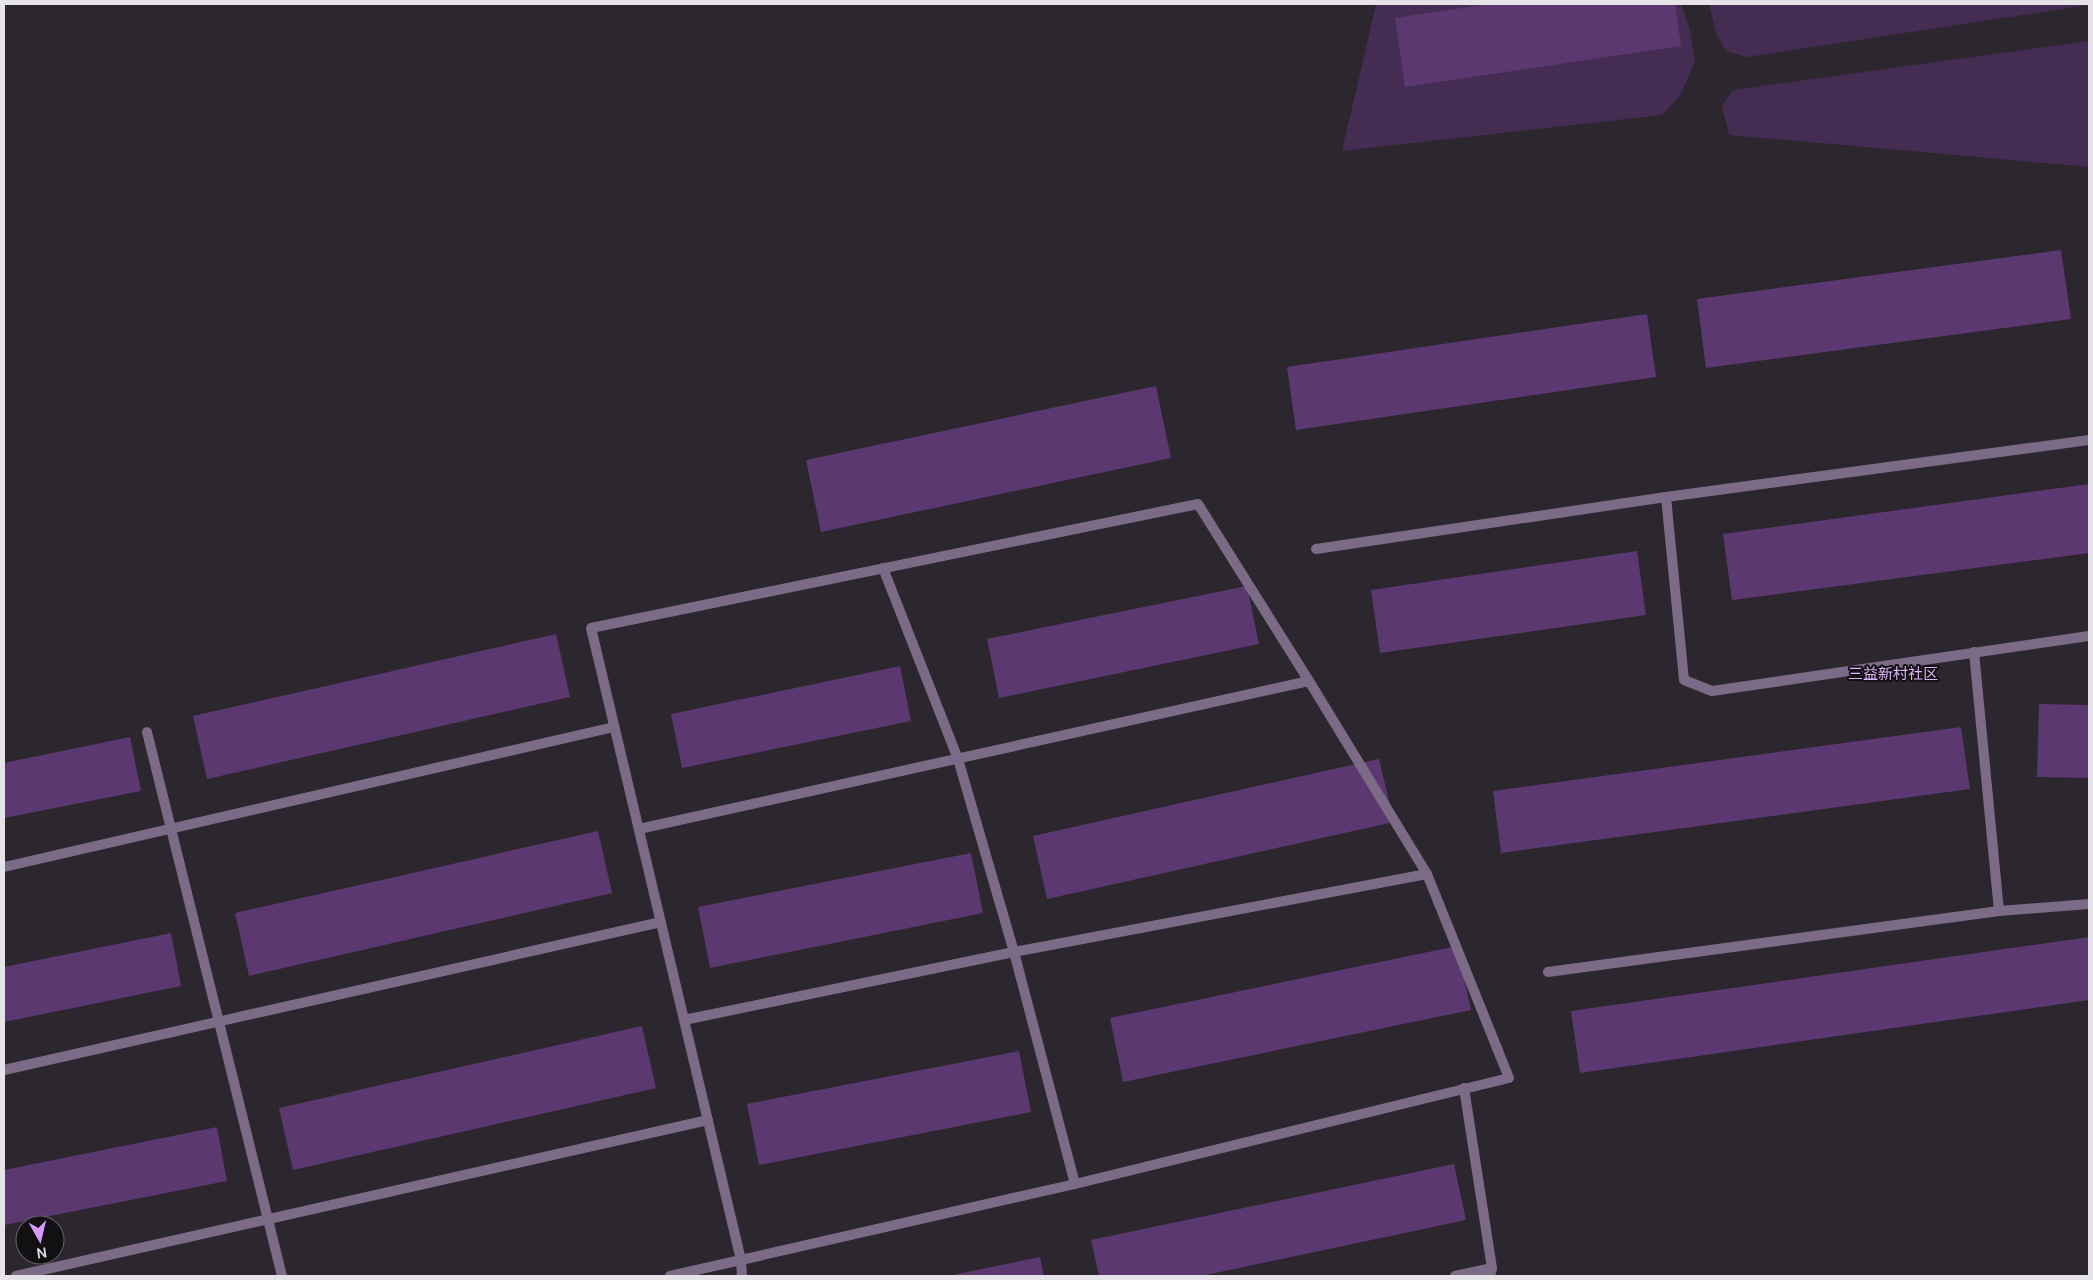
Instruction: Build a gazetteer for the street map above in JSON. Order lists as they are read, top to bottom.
{
  "districts": ["三益新村社区"],
  "north": "bottom"
}
